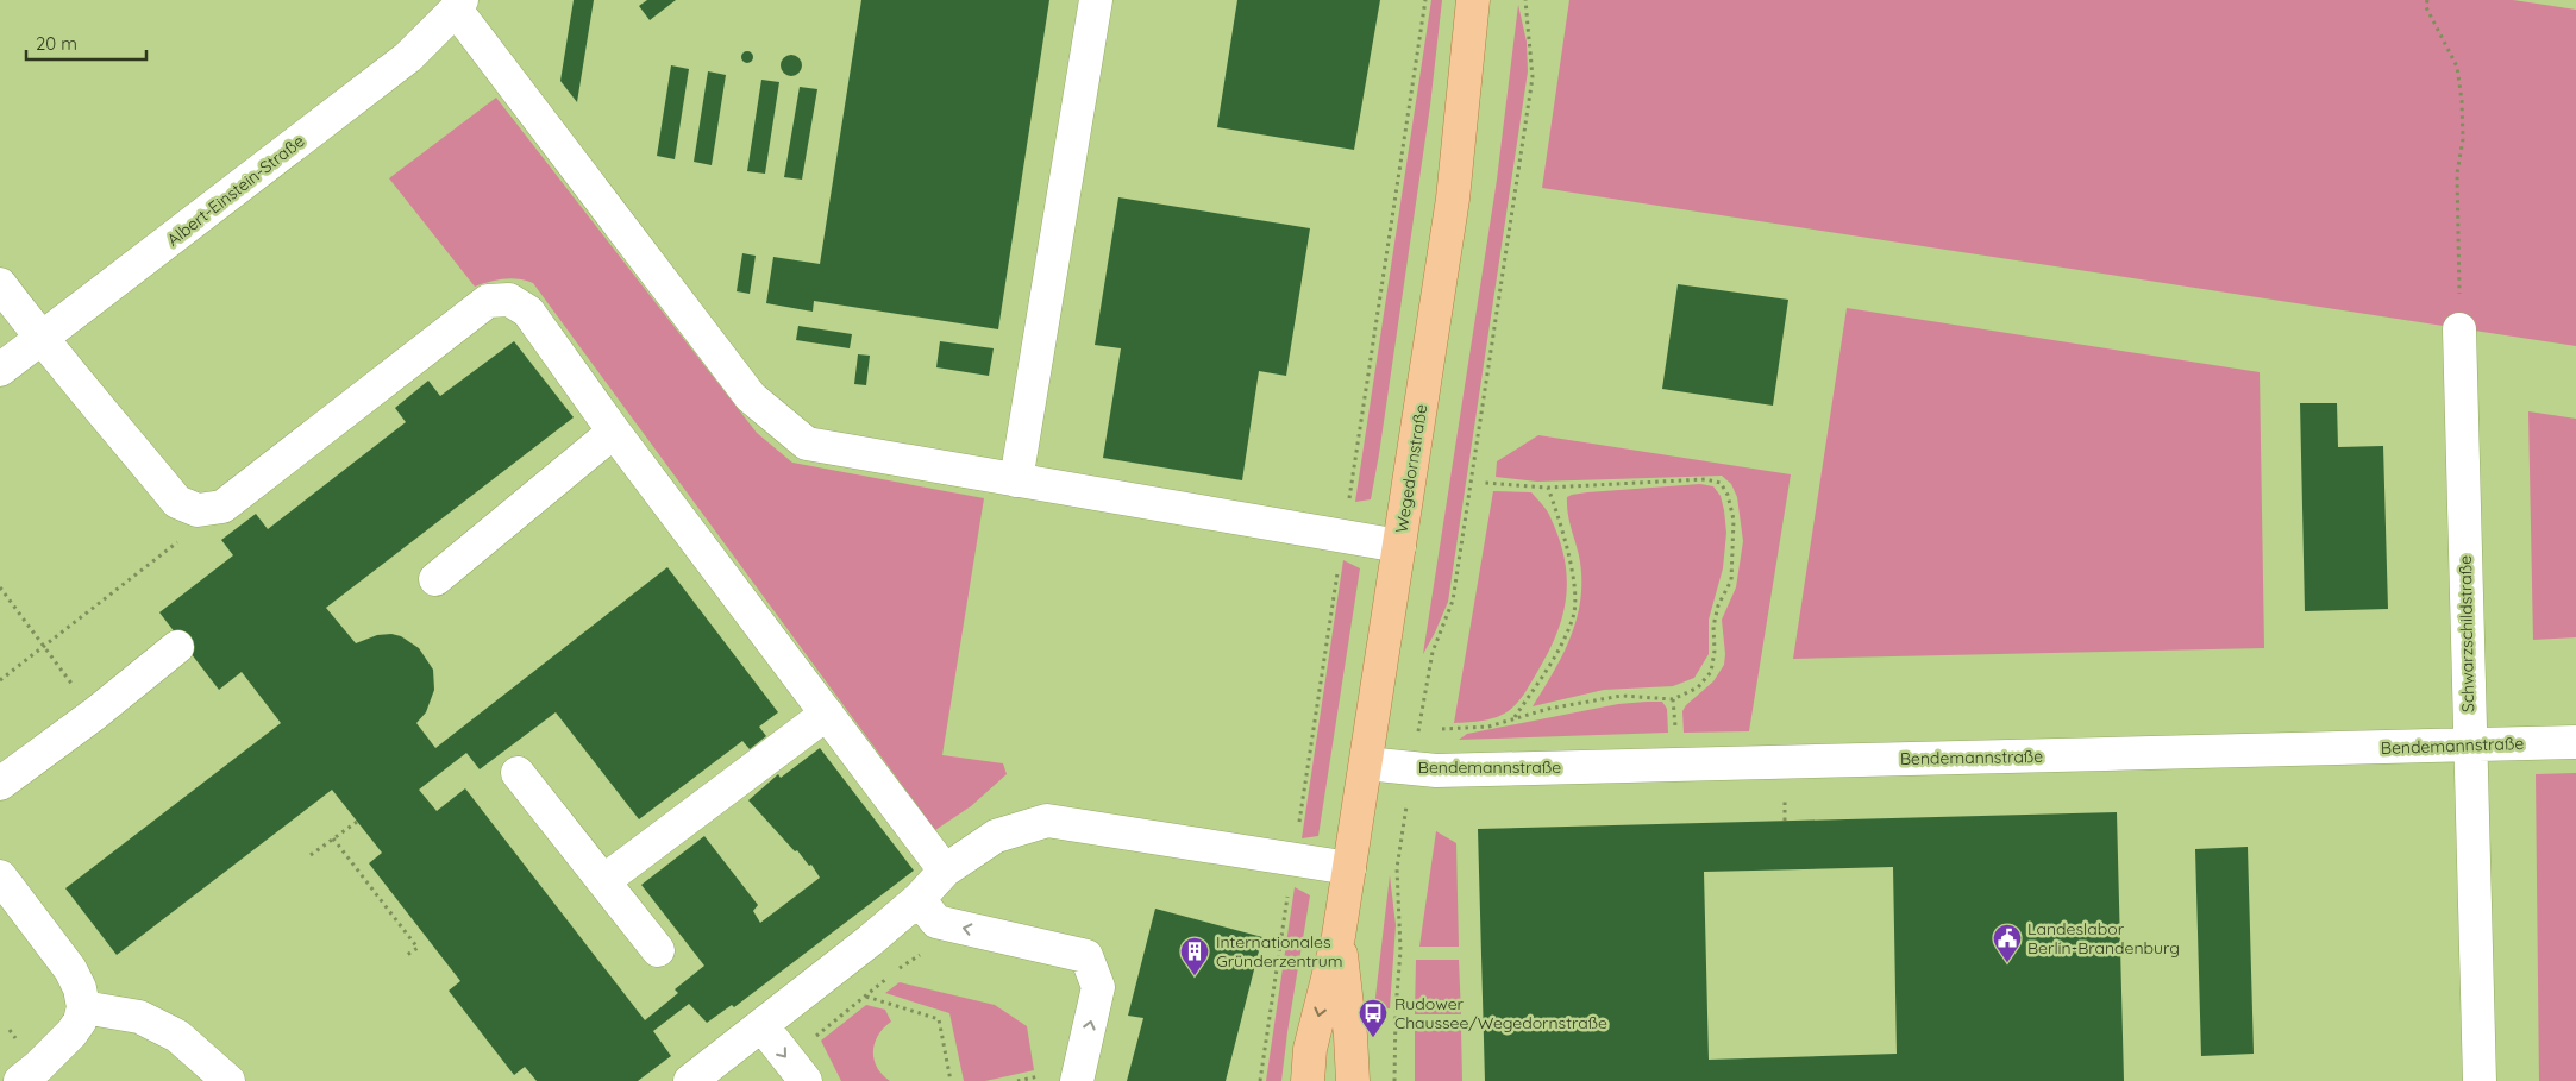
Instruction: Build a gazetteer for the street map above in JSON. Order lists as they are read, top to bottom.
{
  "streets": {
    "main road": ["Wegedornstraße"],
    "street": ["Albert-Einstein-Straße", "Schwarzschildstraße", "Bendemannstraße"]
  },
  "crossings": [
    ["Wegedornstraße", "Bendemannstraße"],
    ["Schwarzschildstraße", "Bendemannstraße"]
  ],
  "places": {
    "public building": ["Landeslabor Berlin-Brandenburg"],
    "building": ["Internationales Gründerzentrum"],
    "bus stop": ["Rudower Chaussee/Wegedornstraße"]
  },
  "scale_bar": "20 m"
}
